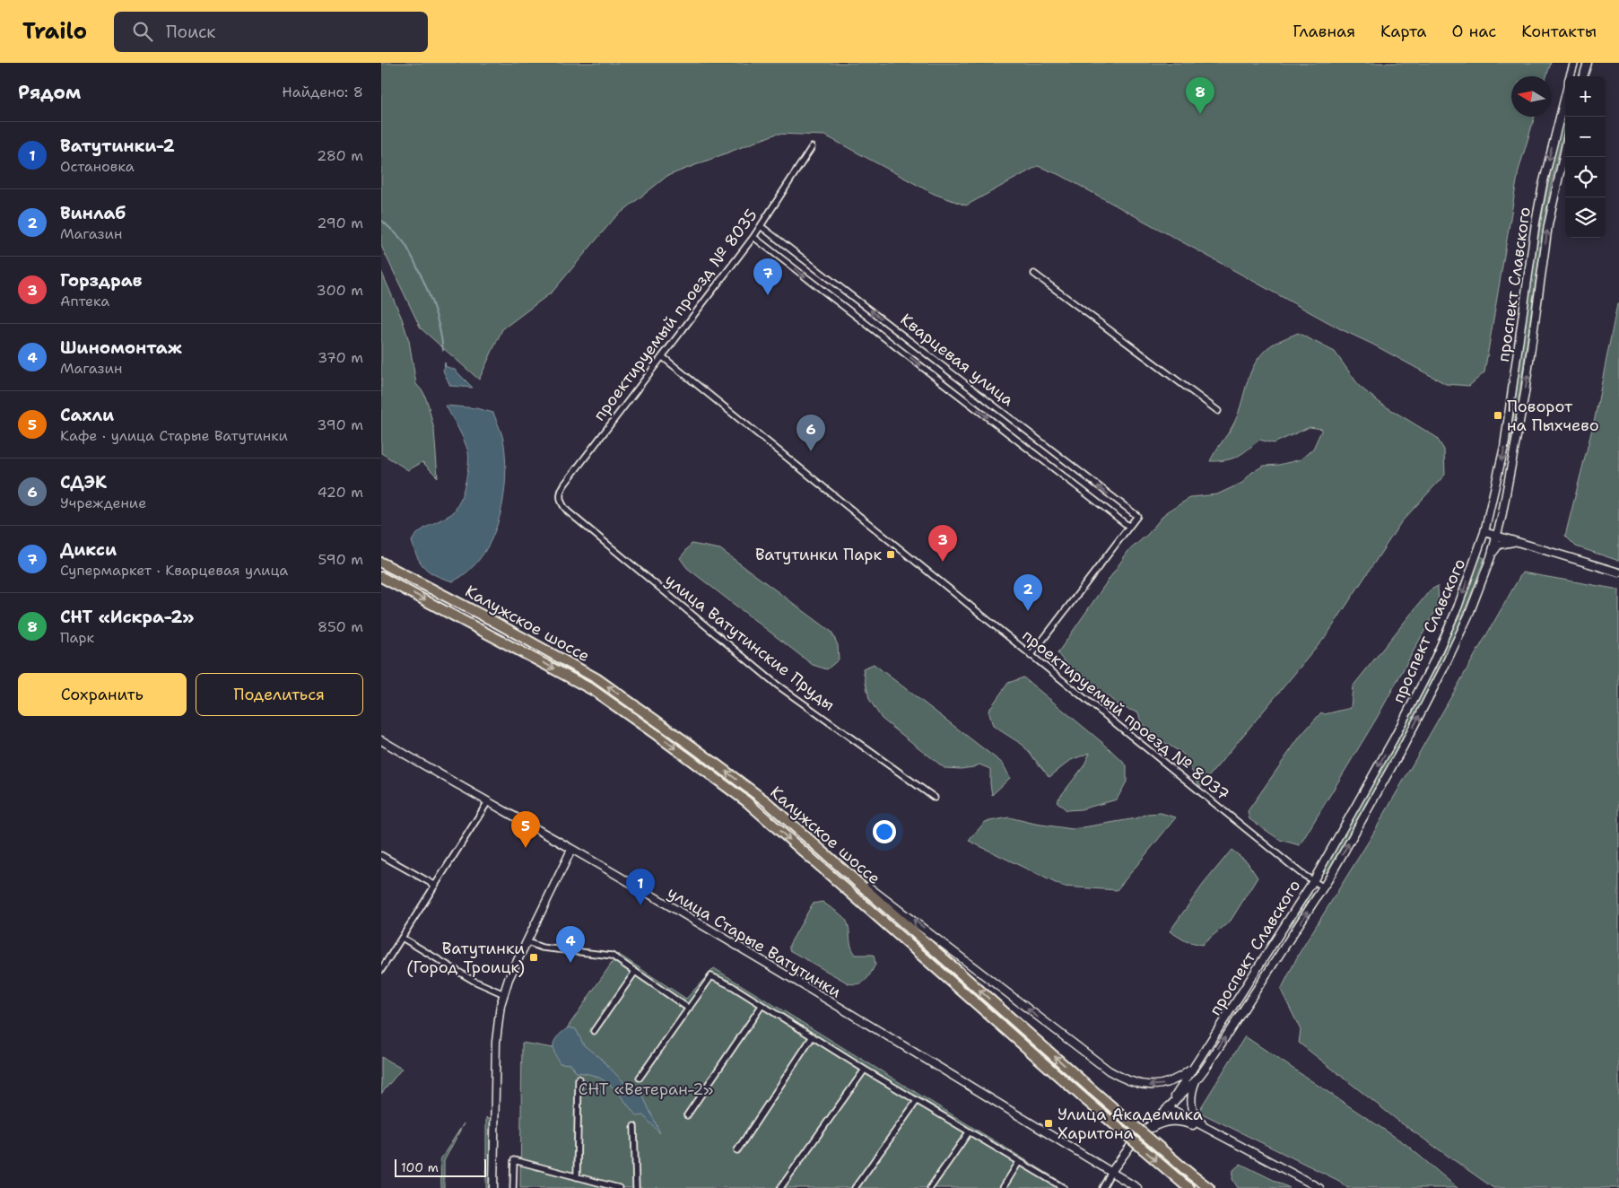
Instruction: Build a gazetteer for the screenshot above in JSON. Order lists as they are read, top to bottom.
{
  "streets": {
    "highway": ["Калужское шоссе"],
    "main road": ["проспект Славского", "улица Старые Ватутинки"],
    "street": [
      "проектируемый проезд № 8035",
      "Кварцевая улица",
      "улица Ватутинские Пруды",
      "проектируемый проезд № 8037"
    ]
  },
  "crossings": [
    ["проспект Славского", "проектируемый проезд № 8037"],
    ["проспект Славского", "улица Старые Ватутинки"],
    ["проектируемый проезд № 8035", "Кварцевая улица"],
    ["проектируемый проезд № 8035", "улица Ватутинские Пруды"],
    ["проектируемый проезд № 8035", "проектируемый проезд № 8037"]
  ],
  "parks": ["СНТ «Ветеран-2»"],
  "places": {
    "transit": [
      "Поворот на Пыхчево",
      "Ватутинки Парк",
      "Ватутинки (Город Троицк)",
      "Улица Академика Харитона"
    ]
  },
  "scale_bar": "100 m",
  "north": "left",
  "page": {
    "header": "Trailo",
    "search": "Поиск",
    "nav": [
      "Главная",
      "Карта",
      "О нас",
      "Контакты"
    ],
    "heading": ["Рядом", "Найдено: 8"],
    "map_buttons": ["+", "−"],
    "pins": [
      "8",
      "7",
      "6",
      "3",
      "2",
      "5",
      "1",
      "4"
    ],
    "list": [
      {
        "mark": "1",
        "name": "Ватутинки-2",
        "note": "Остановка",
        "value": "280 m"
      },
      {
        "mark": "2",
        "name": "Винлаб",
        "note": "Магазин",
        "value": "290 m"
      },
      {
        "mark": "3",
        "name": "Горздрав",
        "note": "Аптека",
        "value": "300 m"
      },
      {
        "mark": "4",
        "name": "Шиномонтаж",
        "note": "Магазин",
        "value": "370 m"
      },
      {
        "mark": "5",
        "name": "Сахли",
        "note": "Кафе · улица Старые Ватутинки",
        "value": "390 m"
      },
      {
        "mark": "6",
        "name": "СДЭК",
        "note": "Учреждение",
        "value": "420 m"
      },
      {
        "mark": "7",
        "name": "Дикси",
        "note": "Супермаркет · Кварцевая улица",
        "value": "590 m"
      },
      {
        "mark": "8",
        "name": "СНТ «Искра-2»",
        "note": "Парк",
        "value": "850 m"
      }
    ],
    "buttons": ["Сохранить", "Поделиться"],
    "scale": "100 m"
  }
}
